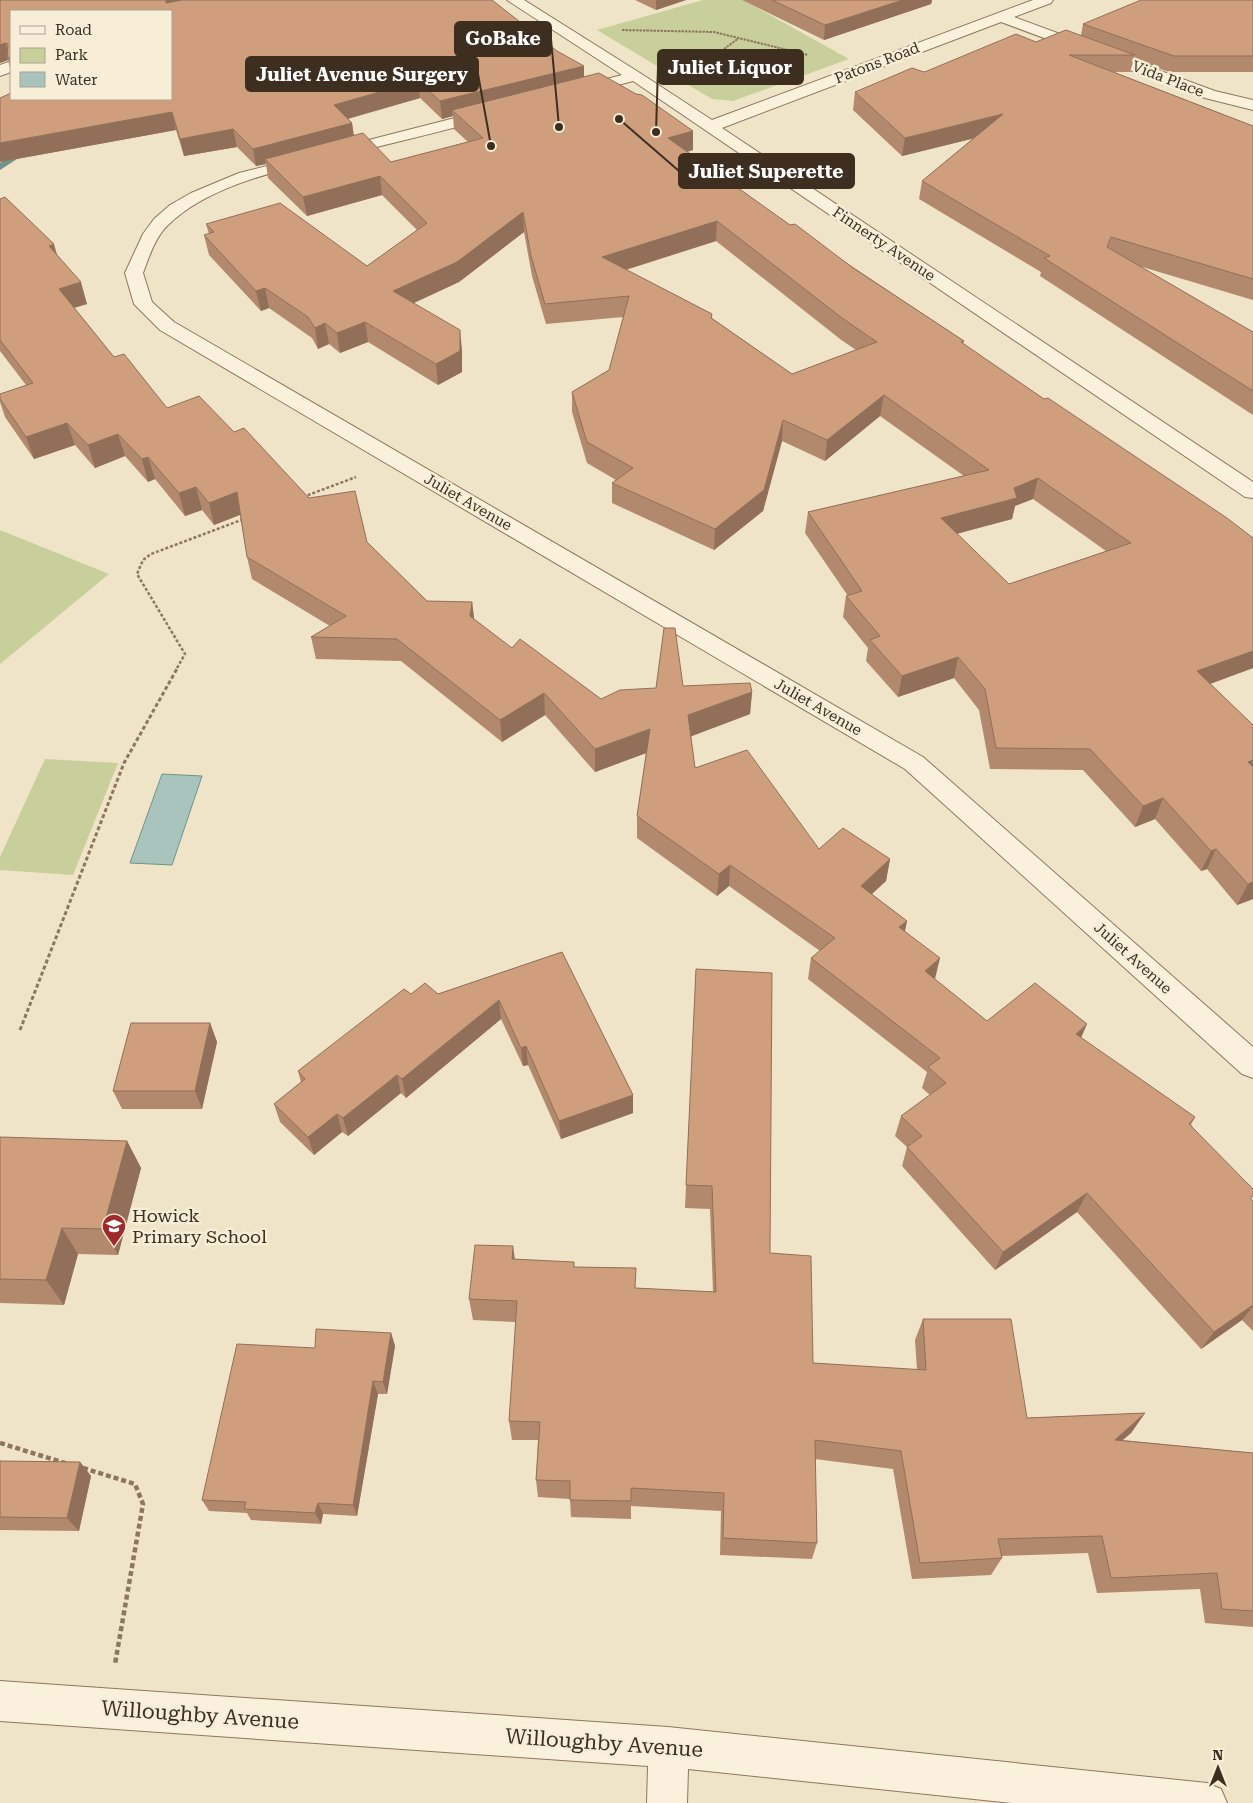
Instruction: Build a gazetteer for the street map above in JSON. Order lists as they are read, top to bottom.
{
  "streets": {
    "street": [
      "Patons Road",
      "Vida Place",
      "Finnerty Avenue",
      "Juliet Avenue",
      "Willoughby Avenue"
    ]
  },
  "crossings": [
    ["Patons Road", "Vida Place"],
    ["Patons Road", "Finnerty Avenue"]
  ],
  "places": {
    "other": [
      "Juliet Superette",
      "GoBake",
      "Juliet Liquor",
      "Juliet Avenue Surgery"
    ],
    "school or university": ["Howick Primary School"]
  },
  "legend": ["Road", "Park", "Water"],
  "north": "top"
}
